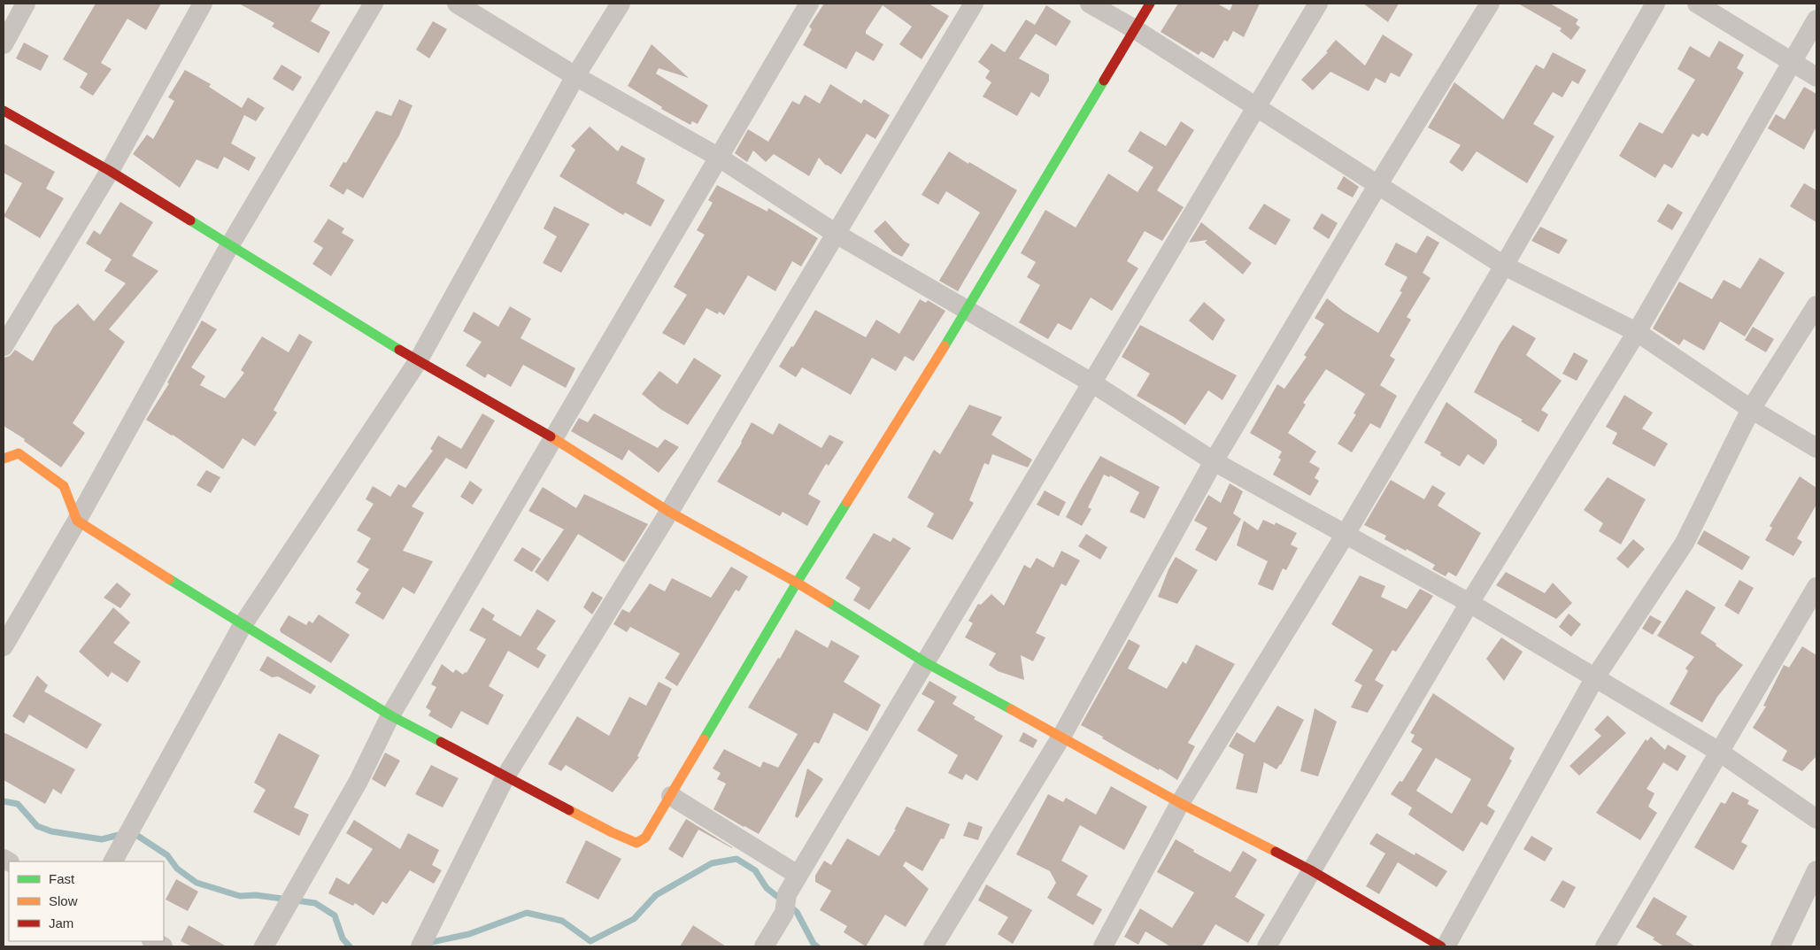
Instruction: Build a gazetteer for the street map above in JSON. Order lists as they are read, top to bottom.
{
  "legend": ["Fast", "Slow", "Jam"]
}
